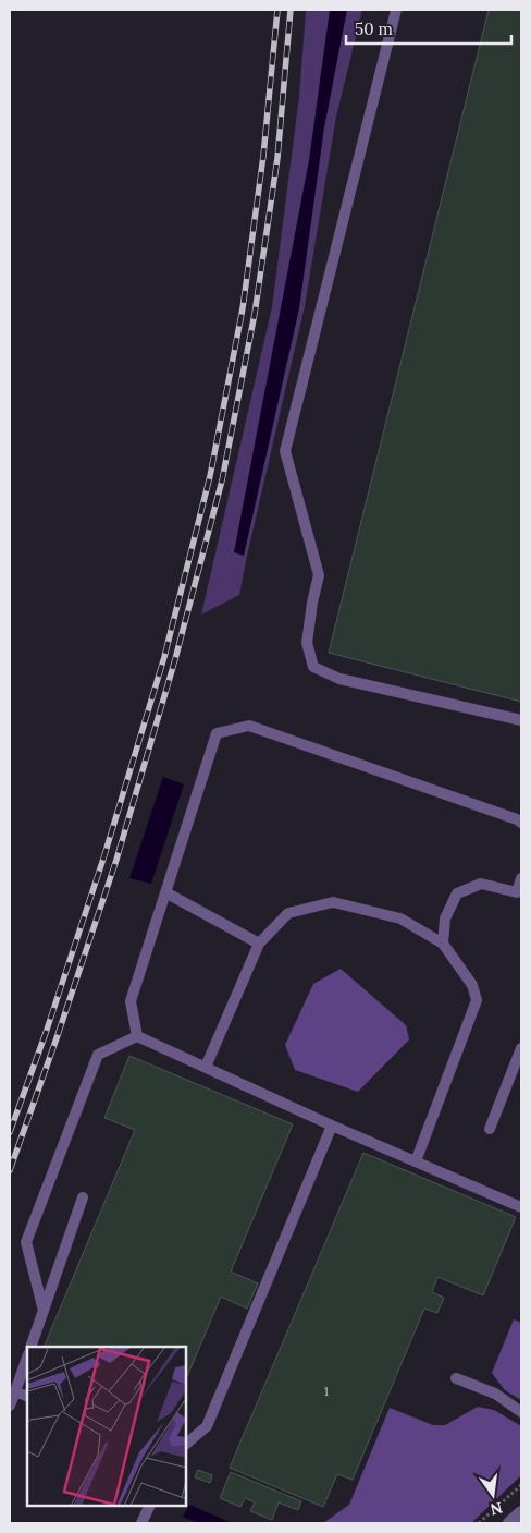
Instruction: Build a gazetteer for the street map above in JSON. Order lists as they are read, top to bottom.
{
  "house_numbers": ["1"],
  "scale_bar": "50 m",
  "north": "bottom"
}
